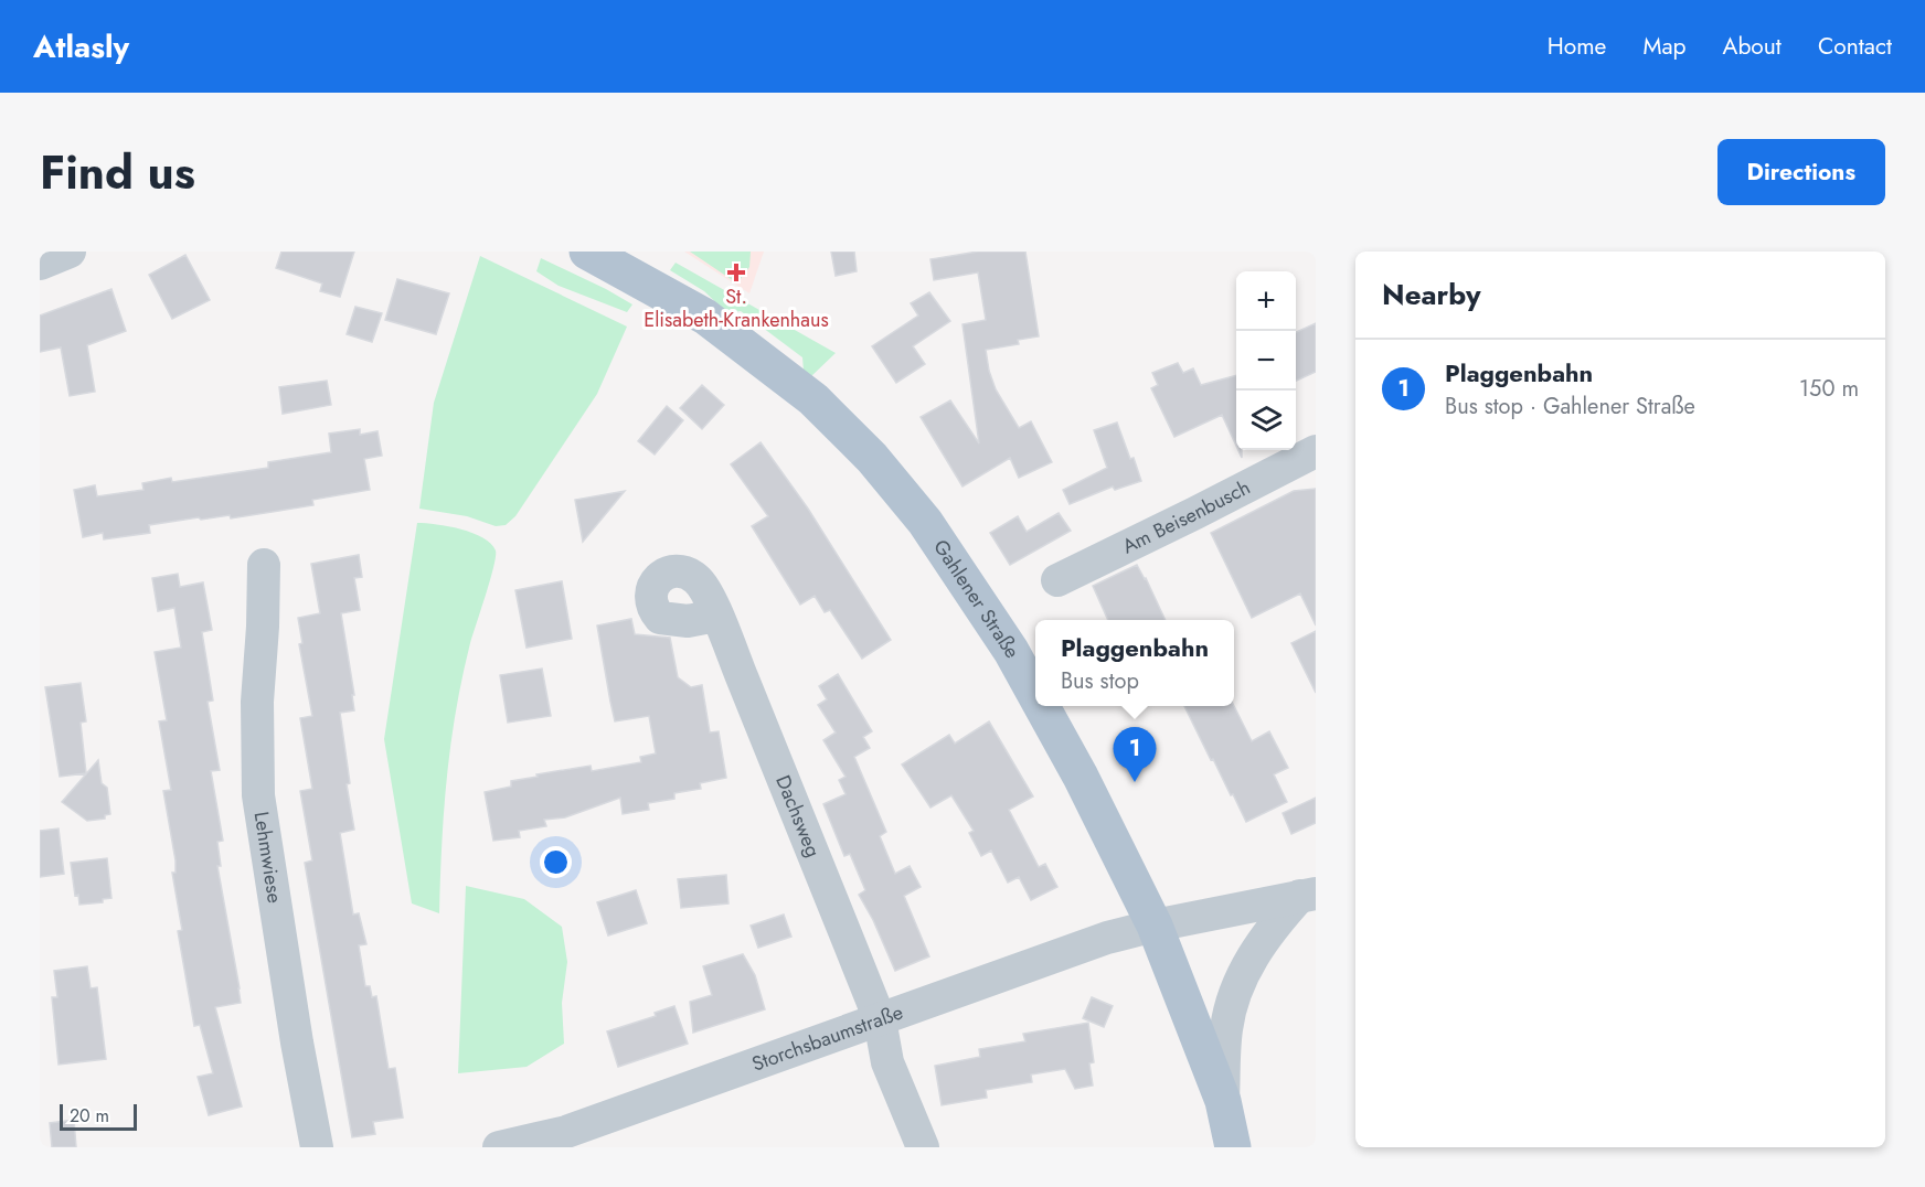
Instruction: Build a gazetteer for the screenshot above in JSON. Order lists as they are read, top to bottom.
{
  "streets": {
    "main road": ["Gahlener Straße"],
    "street": [
      "Am Beisenbusch",
      "Dachsweg",
      "Lehmwiese",
      "Storchsbaumstraße"
    ]
  },
  "crossings": [
    ["Gahlener Straße", "Storchsbaumstraße"],
    ["Dachsweg", "Storchsbaumstraße"]
  ],
  "places": {
    "health": ["St. Elisabeth-Krankenhaus"]
  },
  "scale_bar": "20 m",
  "page": {
    "header": "Atlasly",
    "nav": [
      "Home",
      "Map",
      "About",
      "Contact"
    ],
    "title": "Find us",
    "buttons": "Directions",
    "heading": "Nearby",
    "map_buttons": ["+", "−"],
    "list": [
      {
        "mark": "1",
        "name": "Plaggenbahn",
        "note": "Bus stop · Gahlener Straße",
        "value": "150 m"
      }
    ],
    "popup": ["Plaggenbahn", "Bus stop"],
    "pins": "1",
    "scale": "20 m"
  }
}
